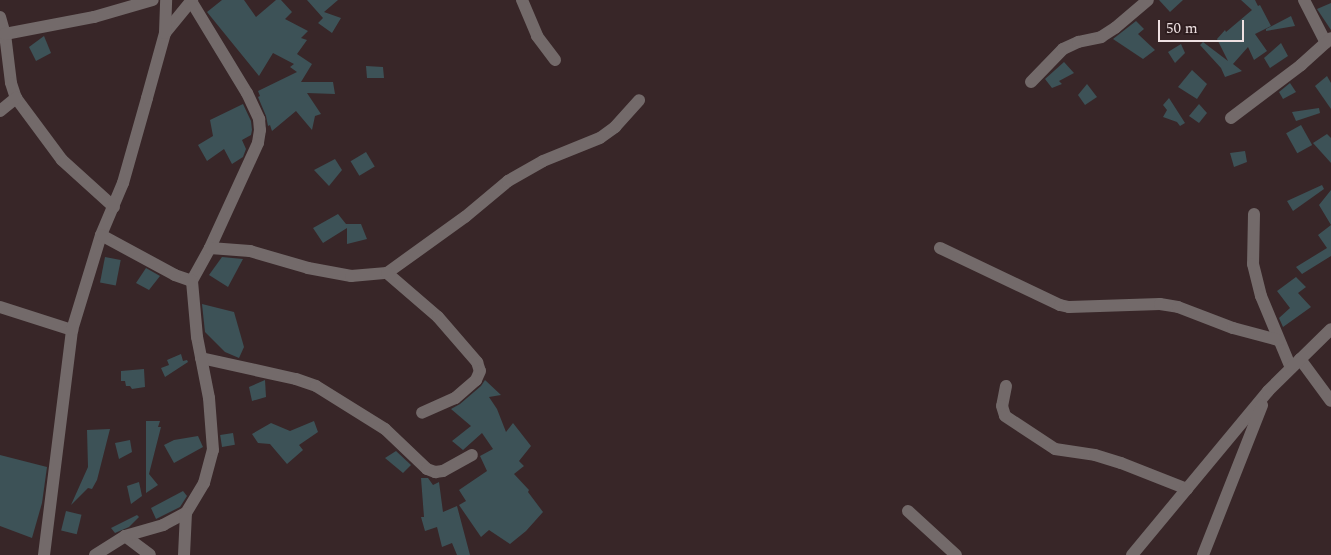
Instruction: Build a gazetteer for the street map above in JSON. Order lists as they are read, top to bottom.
{
  "scale_bar": "50 m"
}
